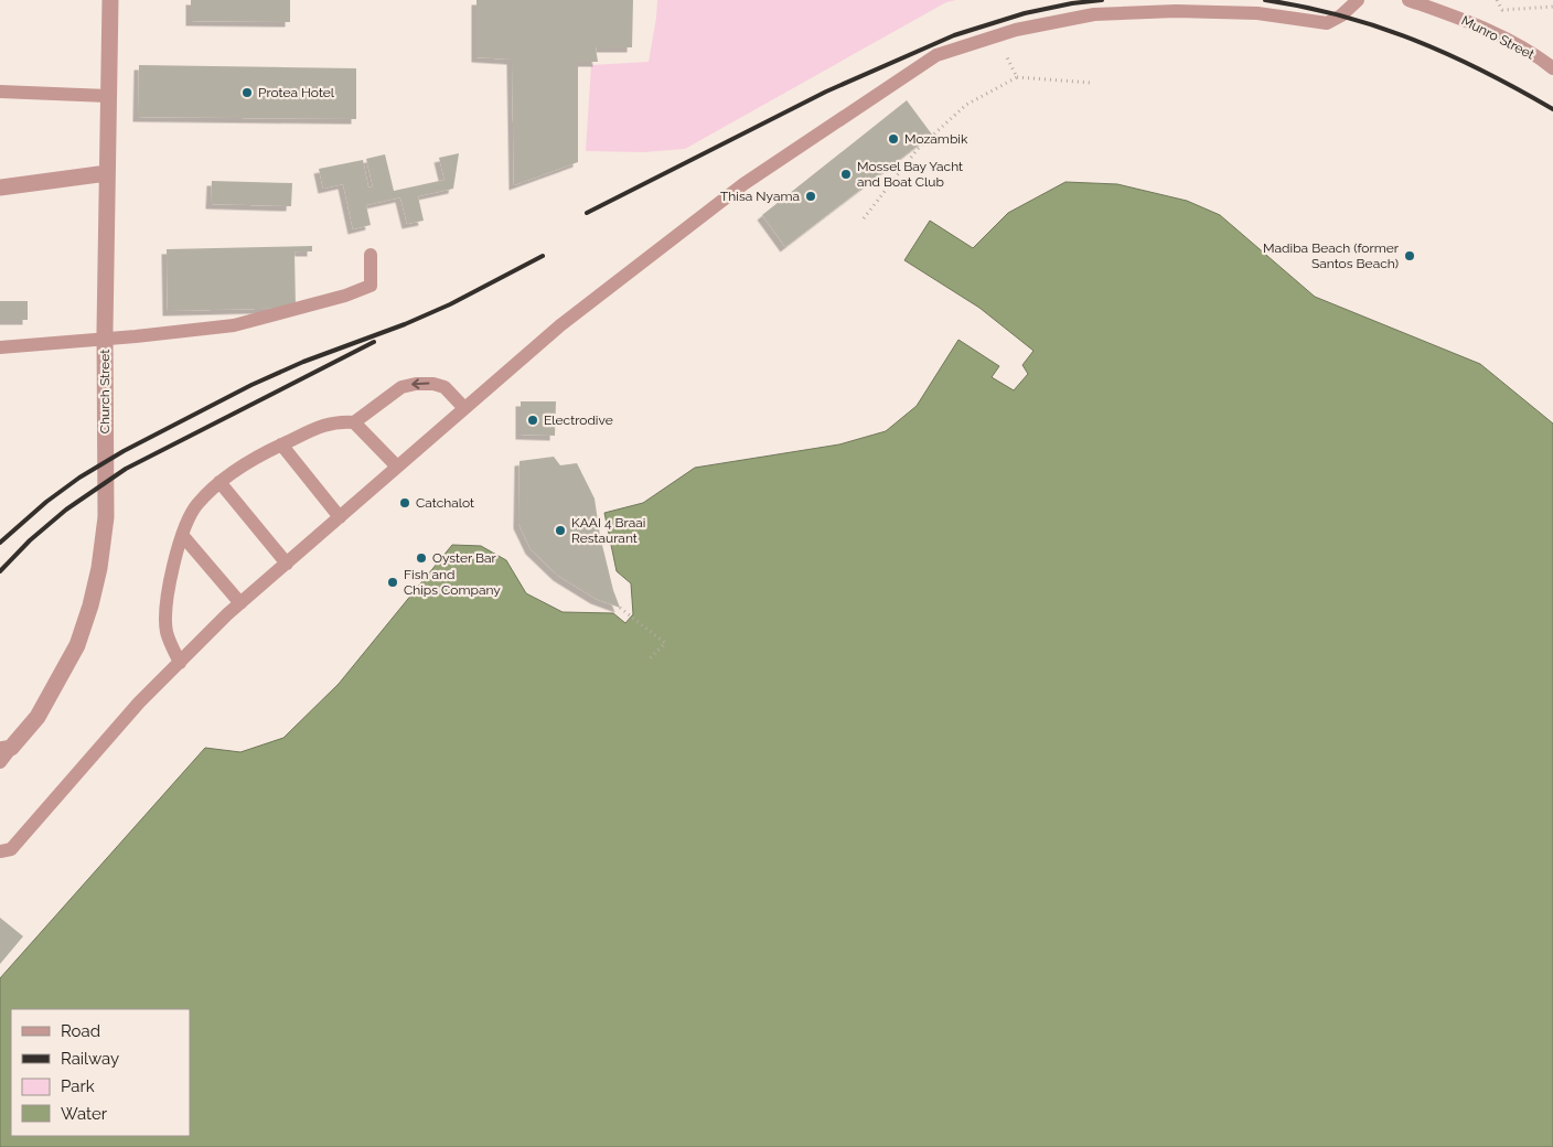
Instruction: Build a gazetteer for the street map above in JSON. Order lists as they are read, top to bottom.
{
  "streets": {
    "street": ["Church Street"],
    "lane": ["Munro Street"]
  },
  "places": [
    "Protea Hotel",
    "Mozambik",
    "Mossel Bay Yacht and Boat Club",
    "Thisa Nyama",
    "Madiba Beach (former Santos Beach)",
    "Electrodive",
    "Catchalot",
    "KAAI 4 Braai Restaurant",
    "Oyster Bar",
    "Fish and Chips Company"
  ],
  "legend": [
    "Road",
    "Railway",
    "Park",
    "Water"
  ]
}
